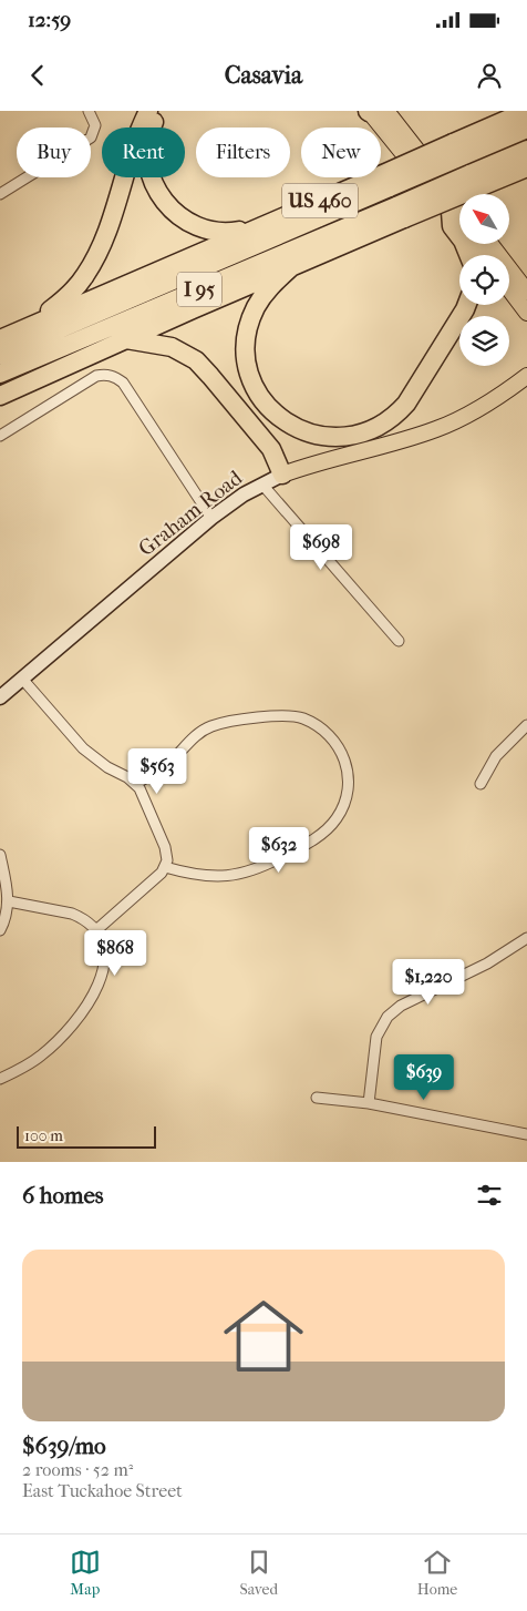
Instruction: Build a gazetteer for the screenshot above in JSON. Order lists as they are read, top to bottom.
{
  "streets": {
    "highway": ["US 460", "I 95"],
    "main road": ["Graham Road"]
  },
  "crossings": [
    ["US 460", "I 95"]
  ],
  "scale_bar": "100 m",
  "north": "top left",
  "page": {
    "status": "12:59",
    "header": "Casavia",
    "chip": [
      "Buy",
      "Rent",
      "Filters",
      "New"
    ],
    "price": [
      "$698",
      "$563",
      "$632",
      "$868",
      "$1,220",
      "$639"
    ],
    "scale": "100 m",
    "heading": "6 homes",
    "list": [
      {
        "name": "$639/mo",
        "note": "2 rooms · 52 m² · East Tuckahoe Street"
      }
    ],
    "tabs": ["Map", "Saved", "Home"]
  }
}
